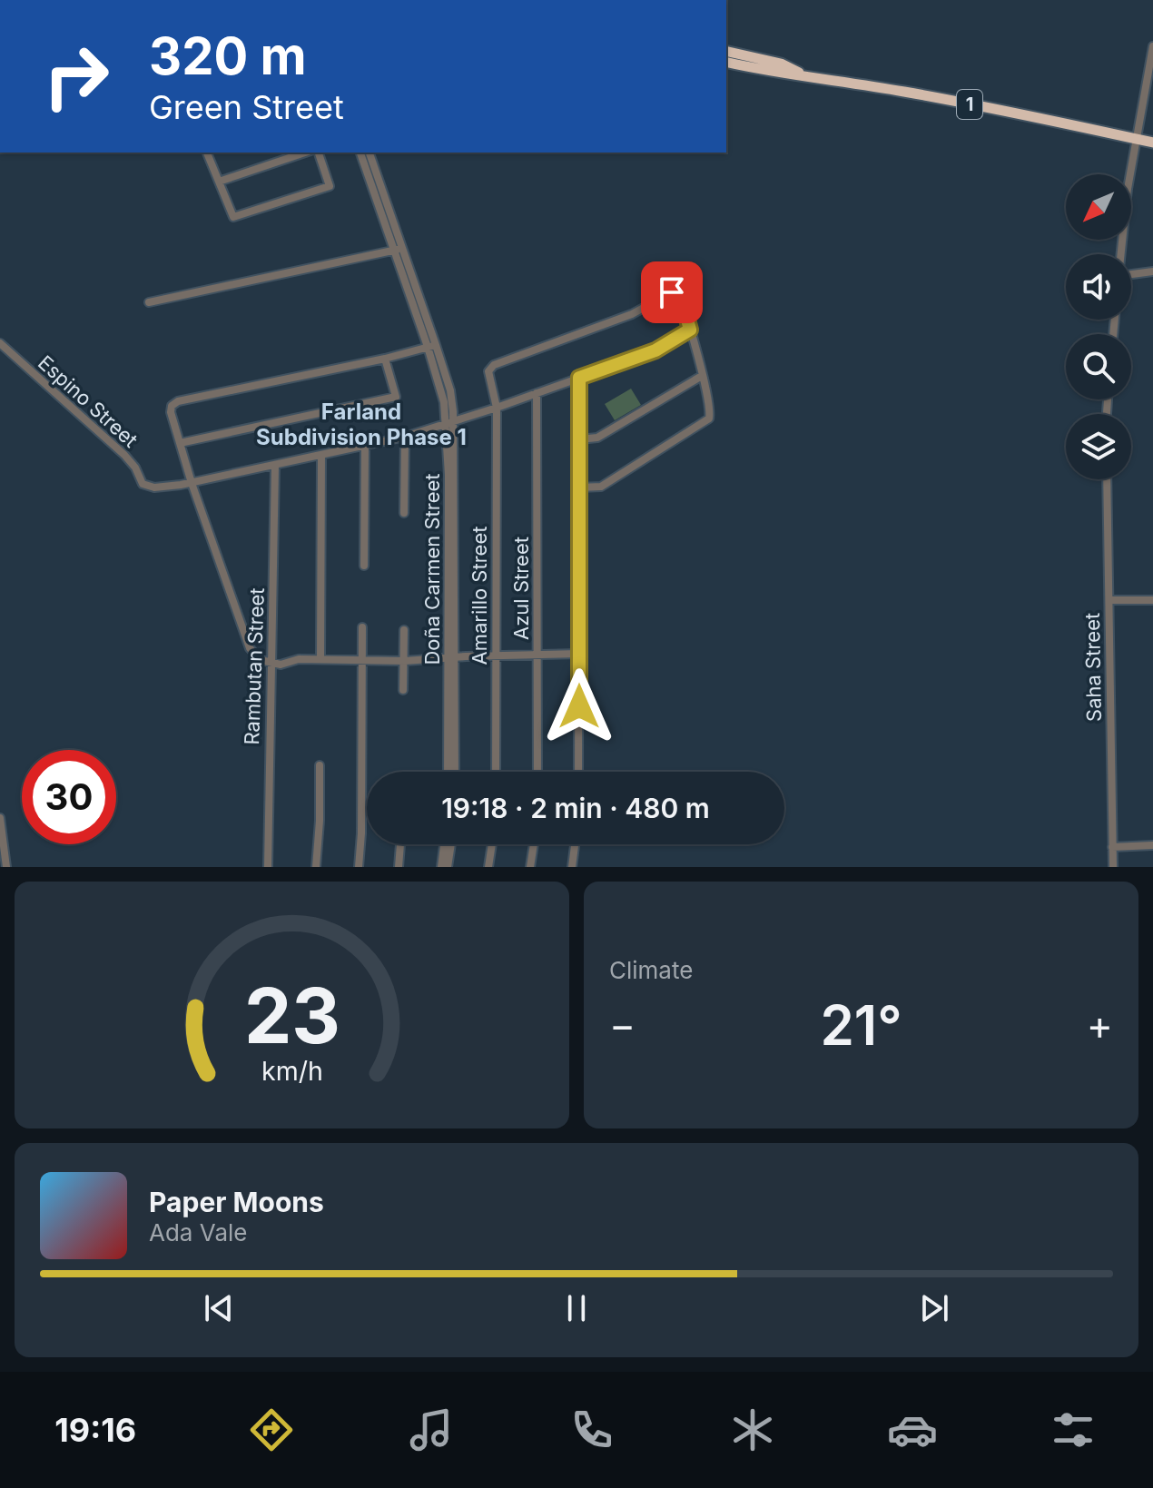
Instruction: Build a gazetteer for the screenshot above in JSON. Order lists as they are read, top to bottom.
{
  "streets": {
    "highway": ["1"],
    "street": [
      "Espino Street",
      "Doña Carmen Street",
      "Azul Street",
      "Amarillo Street",
      "Rambutan Street",
      "Saha Street"
    ]
  },
  "districts": ["Farland Subdivision Phase 1"],
  "north": "bottom left",
  "page": {
    "turn": ["320 m", "Green Street"],
    "limit": "30",
    "trip": "19:18 · 2 min · 480 m",
    "tile": "Climate",
    "heat": ["−", "21°", "+"],
    "song": ["Paper Moons", "Ada Vale"],
    "tabs": "19:16",
    "gauge": ["23", "km/h"]
  }
}
